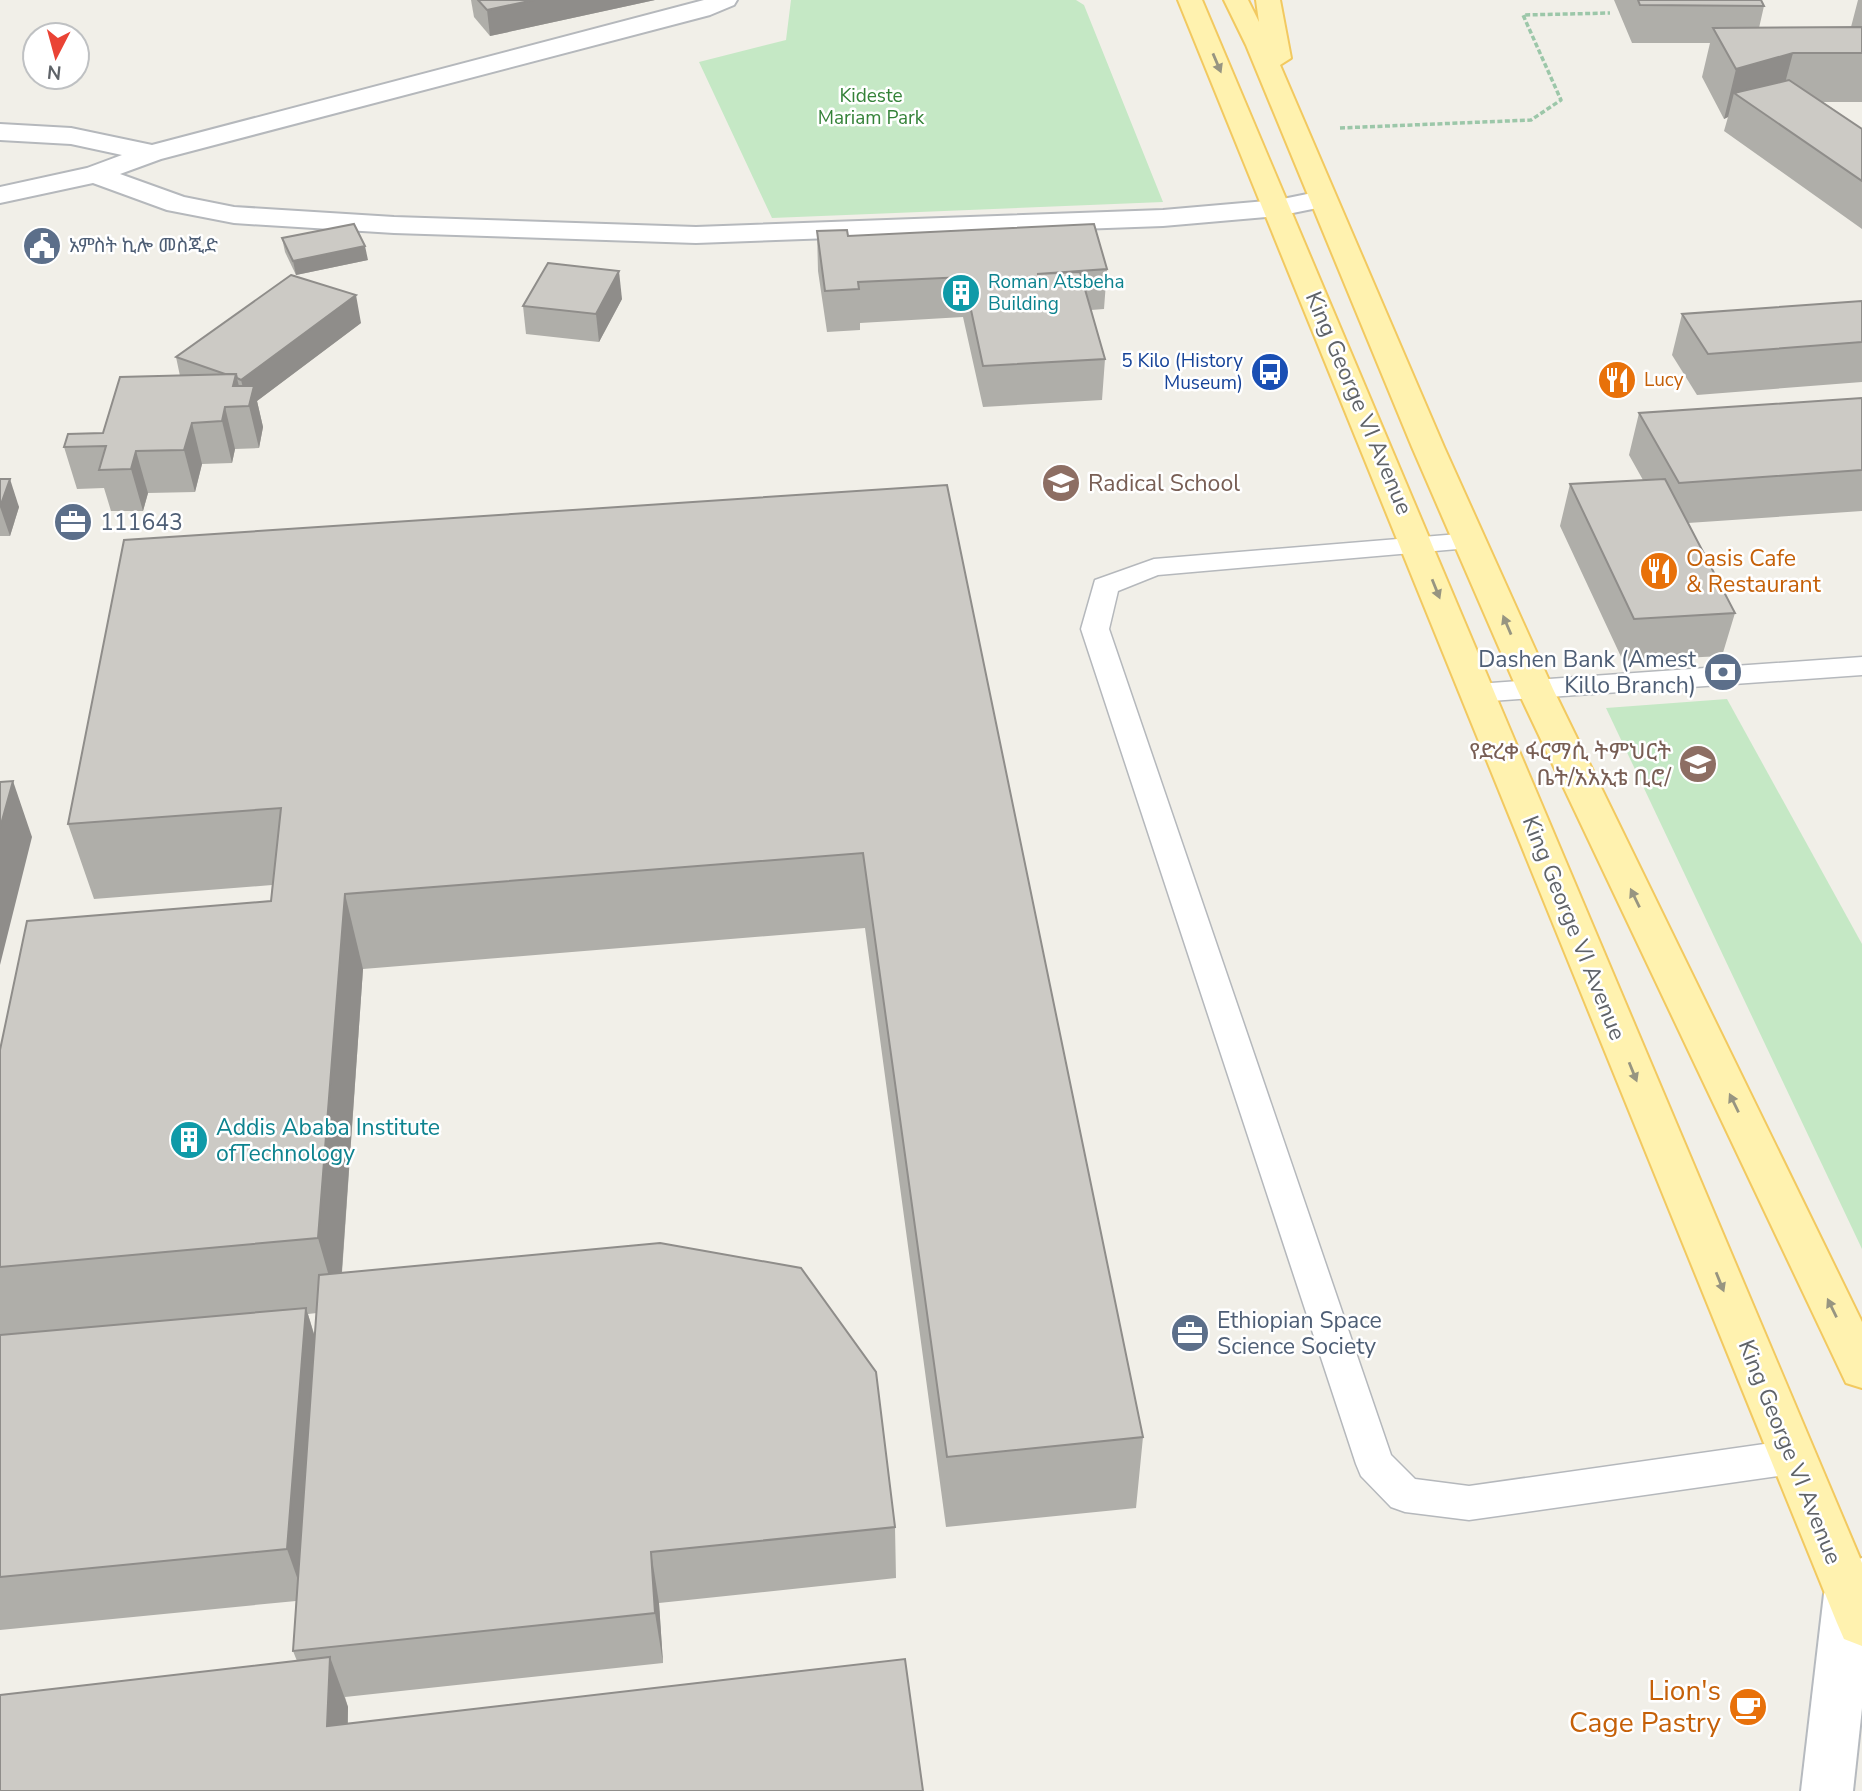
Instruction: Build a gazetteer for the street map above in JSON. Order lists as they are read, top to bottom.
{
  "streets": {
    "main road": ["King George VI Avenue"]
  },
  "parks": ["Kideste Mariam Park"],
  "places": {
    "public building": ["አምስት ኪሎ መስጂድ"],
    "building": ["Roman Atsbeha Building", "Addis Ababa Institute ofTechnology"],
    "bus stop": ["5 Kilo (History Museum)"],
    "restaurant": ["Lucy", "Oasis Cafe & Restaurant"],
    "school or university": ["Radical School", "የድረቀ ፋርማሲ ትምህርት ቤት/አአኢቴ ቢሮ/"],
    "office": ["111643", "Ethiopian Space Science Society"],
    "bank": ["Dashen Bank (Amest Killo Branch)"],
    "cafe": ["Lion's Cage Pastry"]
  },
  "north": "bottom"
}
